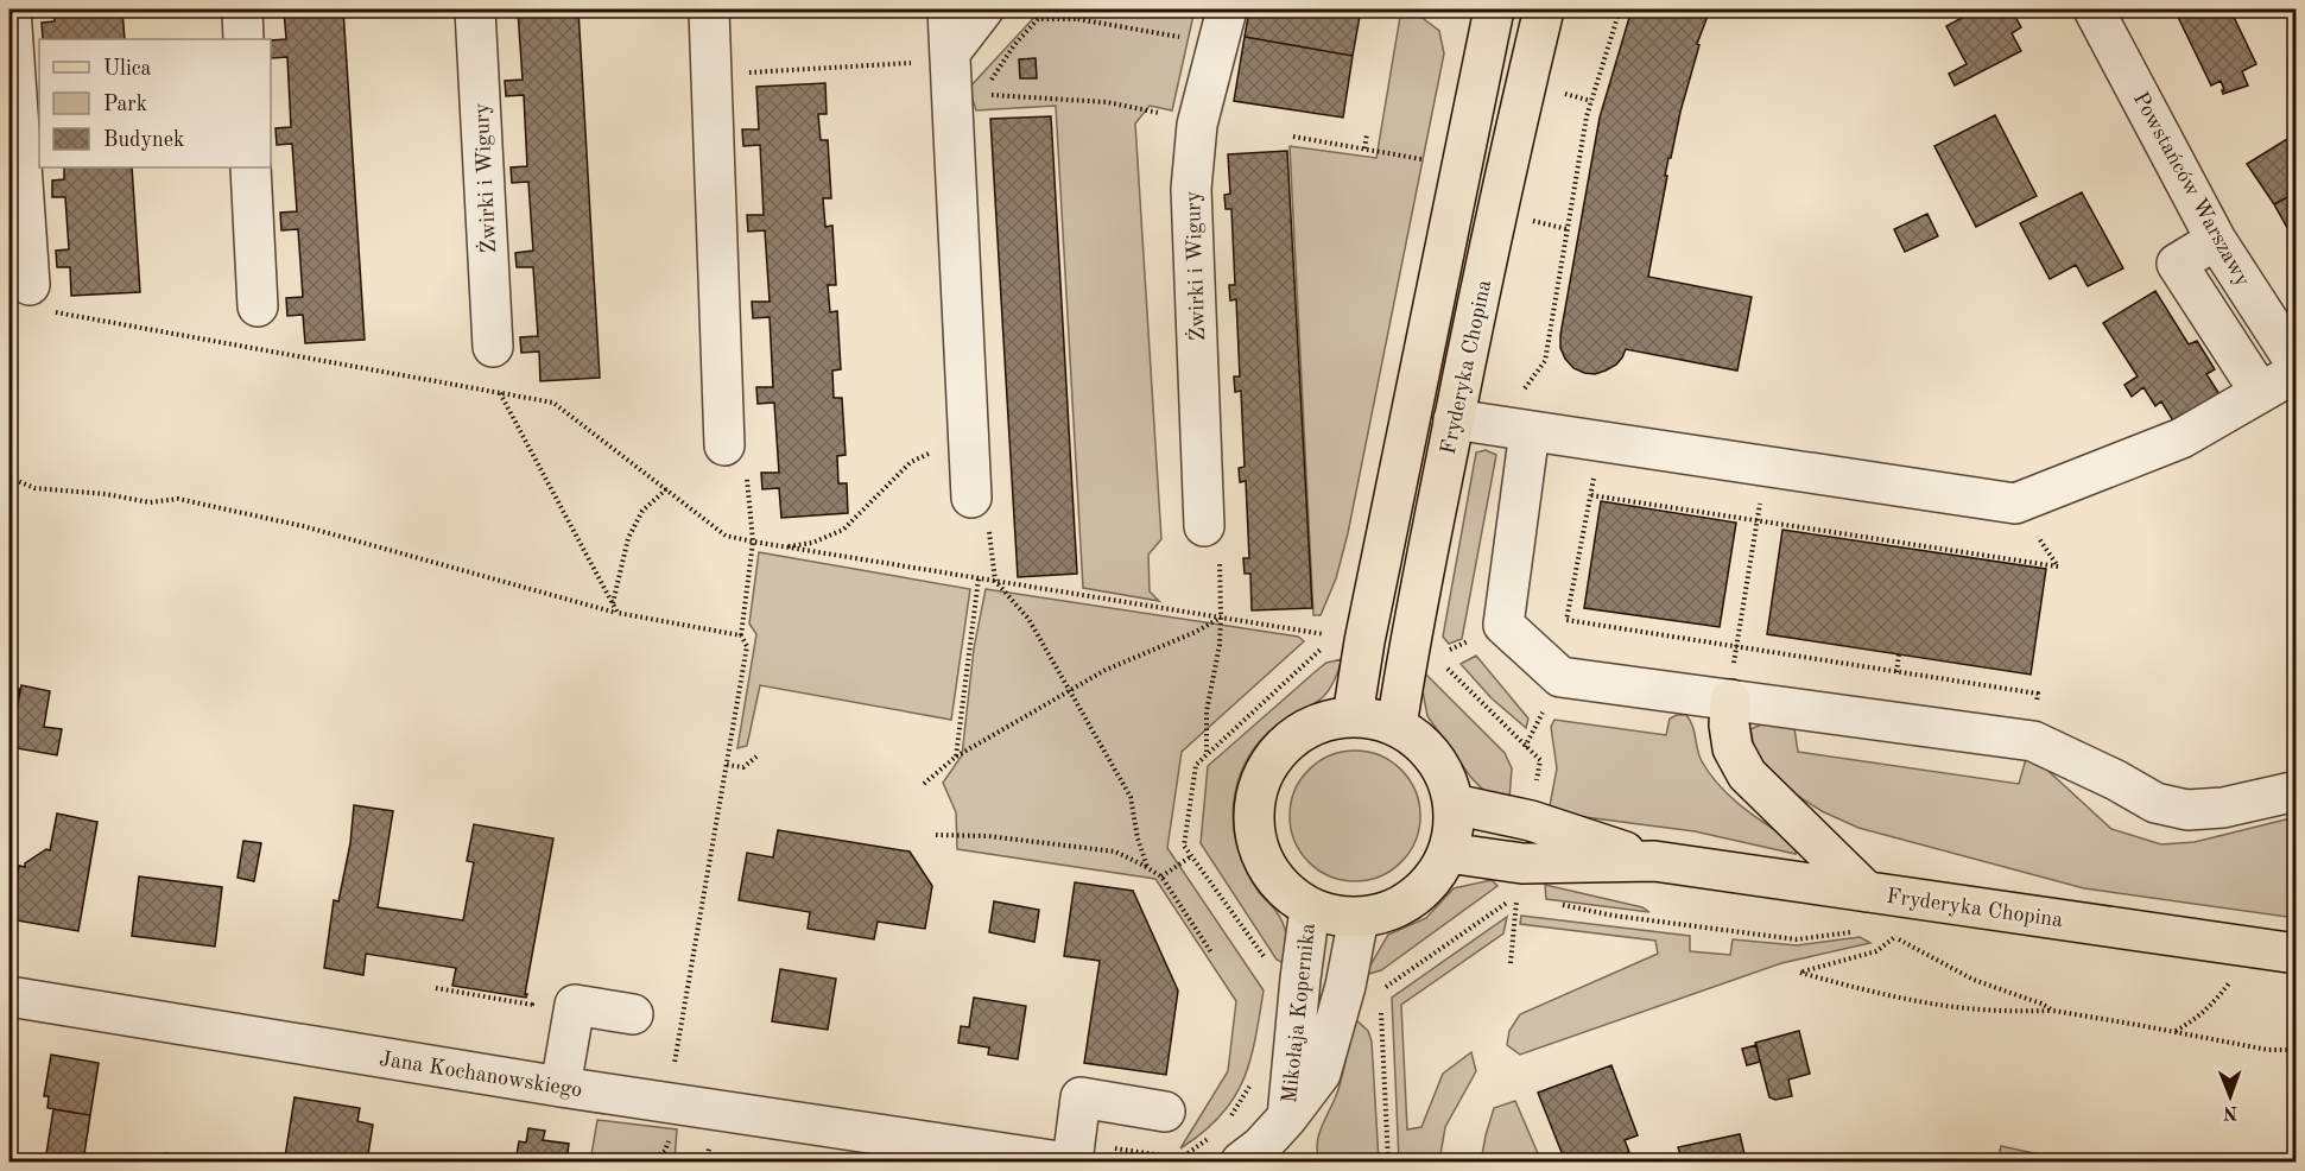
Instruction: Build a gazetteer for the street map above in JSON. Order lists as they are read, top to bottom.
{
  "streets": {
    "main road": ["Fryderyka Chopina"],
    "street": [
      "Żwirki i Wigury",
      "Powstańców Warszawy",
      "Mikołaja Kopernika",
      "Jana Kochanowskiego"
    ]
  },
  "crossings": [
    ["Fryderyka Chopina", "Mikołaja Kopernika"]
  ],
  "legend": ["Ulica", "Park", "Budynek"],
  "north": "bottom"
}
